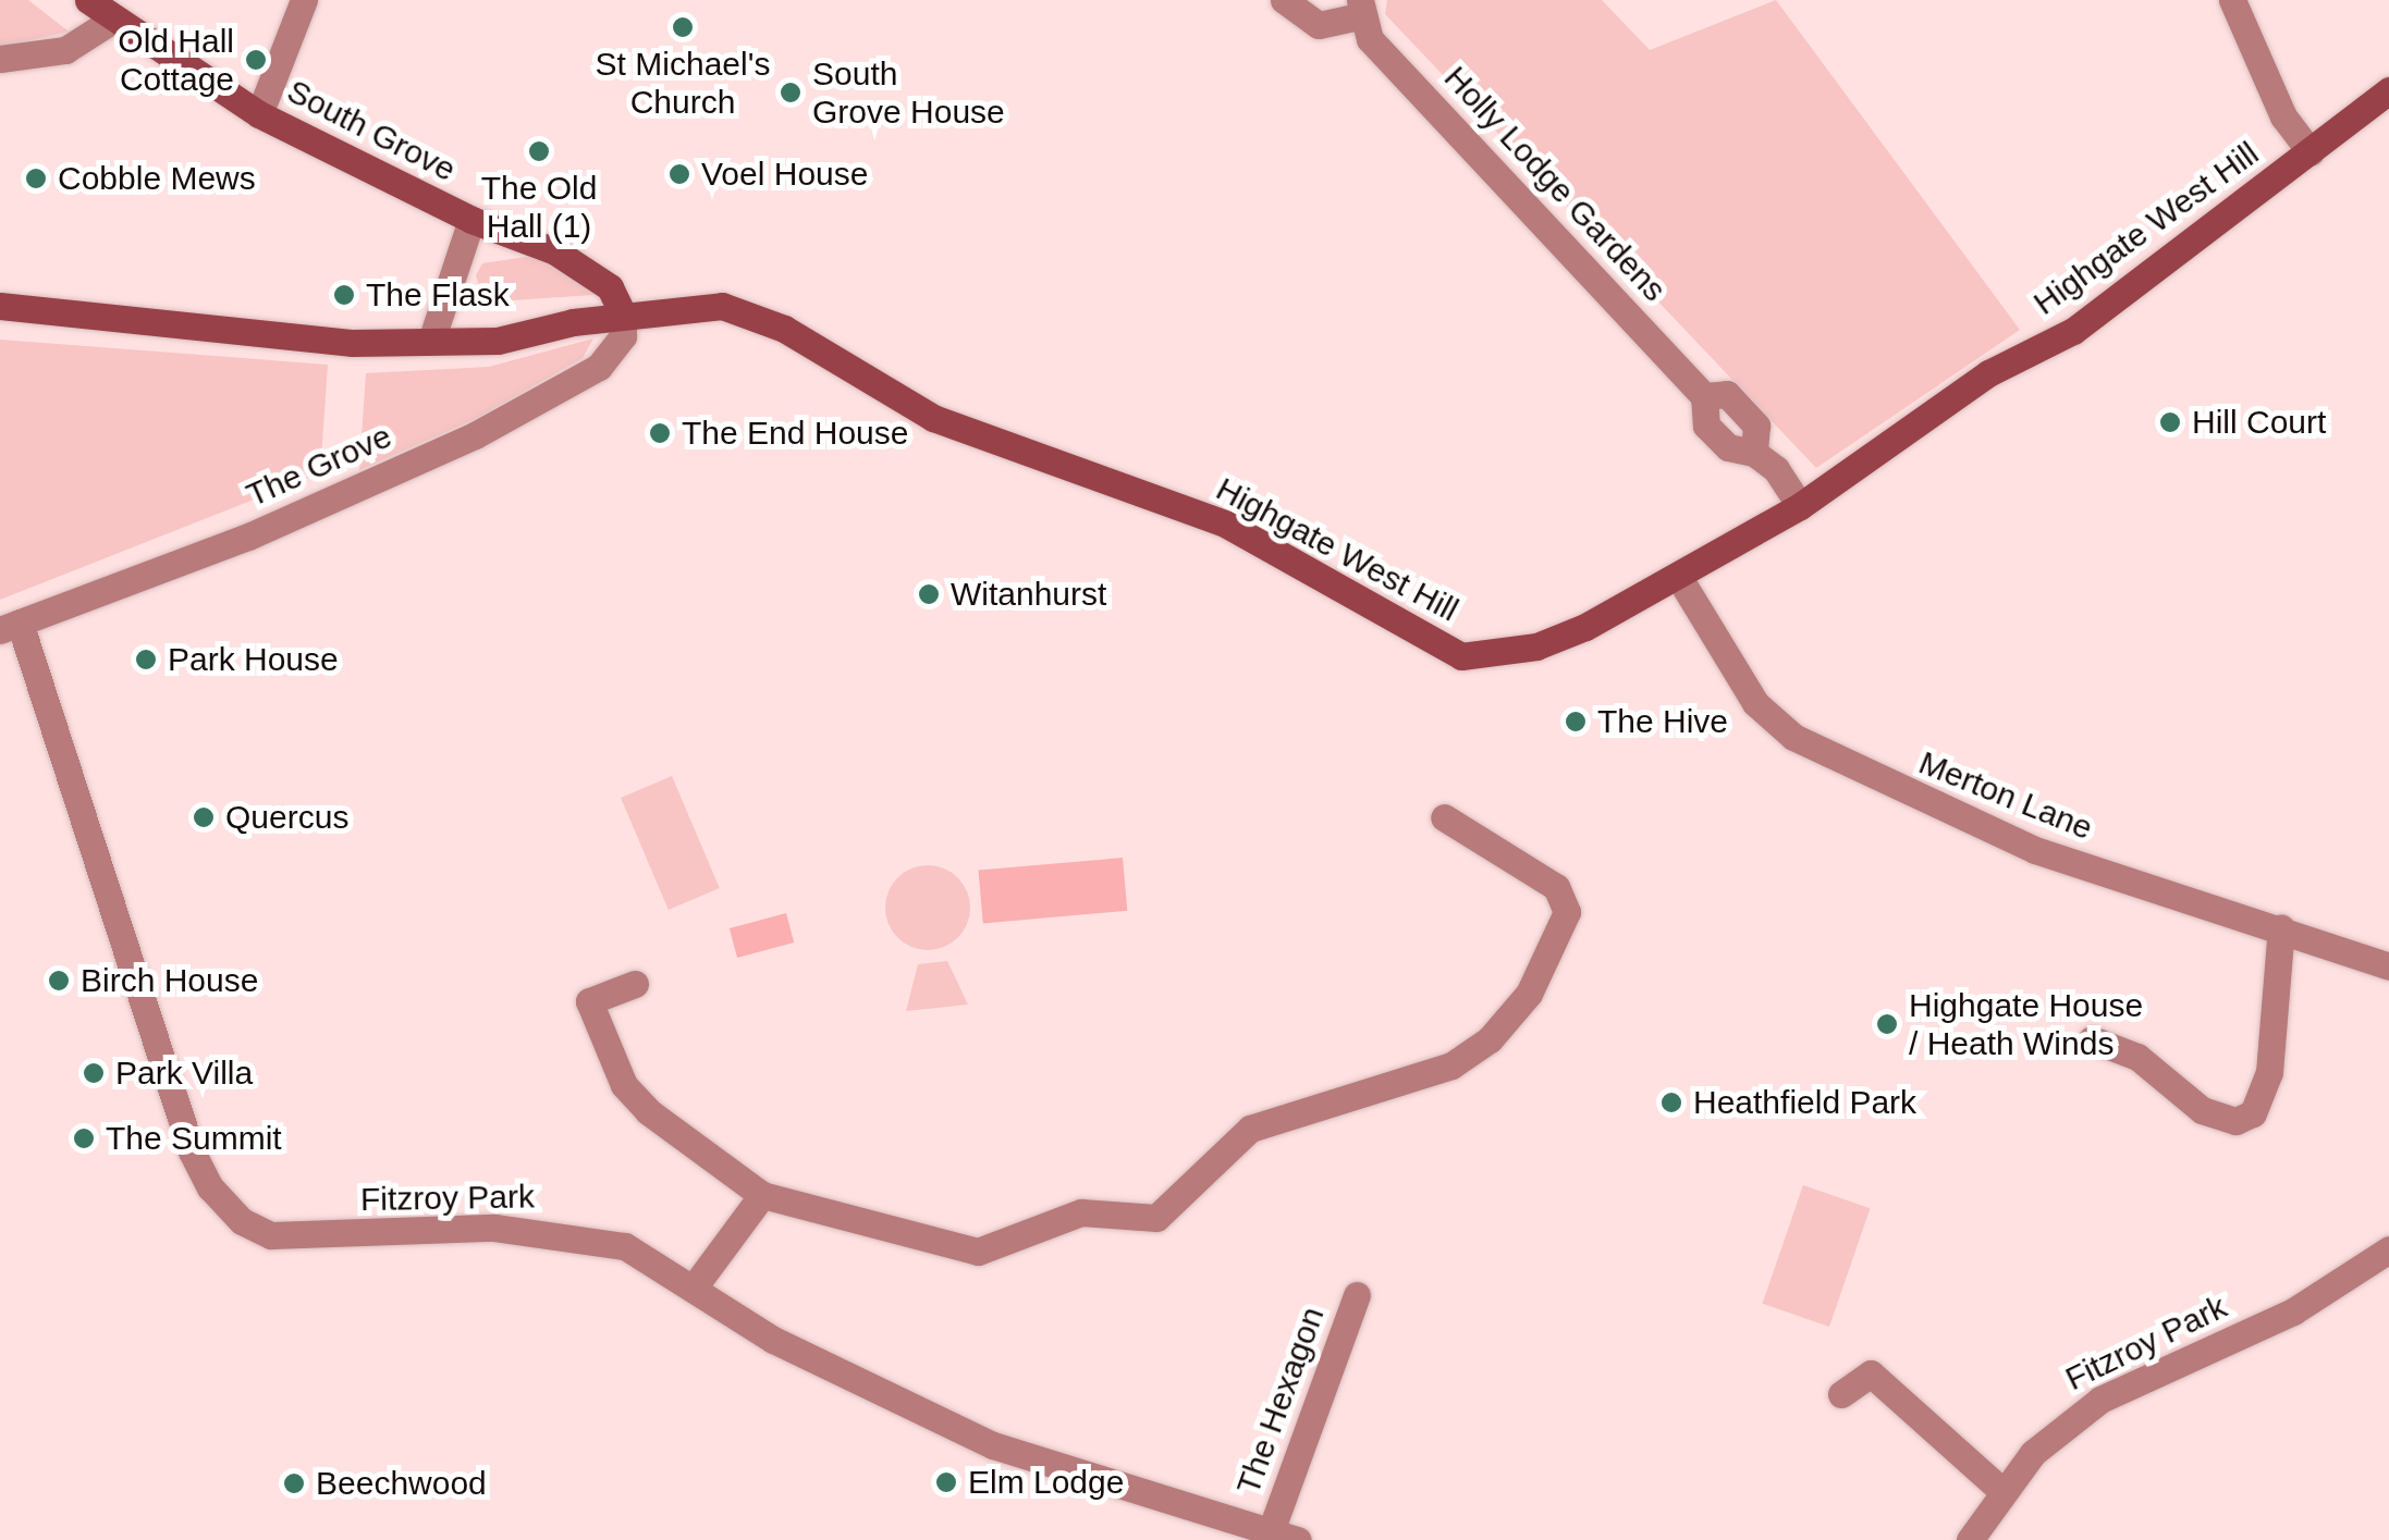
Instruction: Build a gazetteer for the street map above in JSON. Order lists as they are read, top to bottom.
{
  "streets": {
    "street": [
      "South Grove",
      "Holly Lodge Gardens",
      "Highgate West Hill",
      "The Grove",
      "Merton Lane",
      "Fitzroy Park",
      "The Hexagon"
    ]
  },
  "crossings": [
    ["South Grove", "Highgate West Hill"],
    ["South Grove", "The Grove"],
    ["Holly Lodge Gardens", "Highgate West Hill"],
    ["Highgate West Hill", "The Grove"],
    ["Highgate West Hill", "Merton Lane"],
    ["The Grove", "Fitzroy Park"],
    ["Fitzroy Park", "The Hexagon"]
  ],
  "places": [
    "St Michael's Church",
    "Old Hall Cottage",
    "South Grove House",
    "The Old Hall (1)",
    "Voel House",
    "Cobble Mews",
    "The Flask",
    "Hill Court",
    "The End House",
    "Witanhurst",
    "Park House",
    "The Hive",
    "Quercus",
    "Birch House",
    "Highgate House / Heath Winds",
    "Park Villa",
    "Heathfield Park",
    "The Summit",
    "Elm Lodge",
    "Beechwood"
  ]
}
